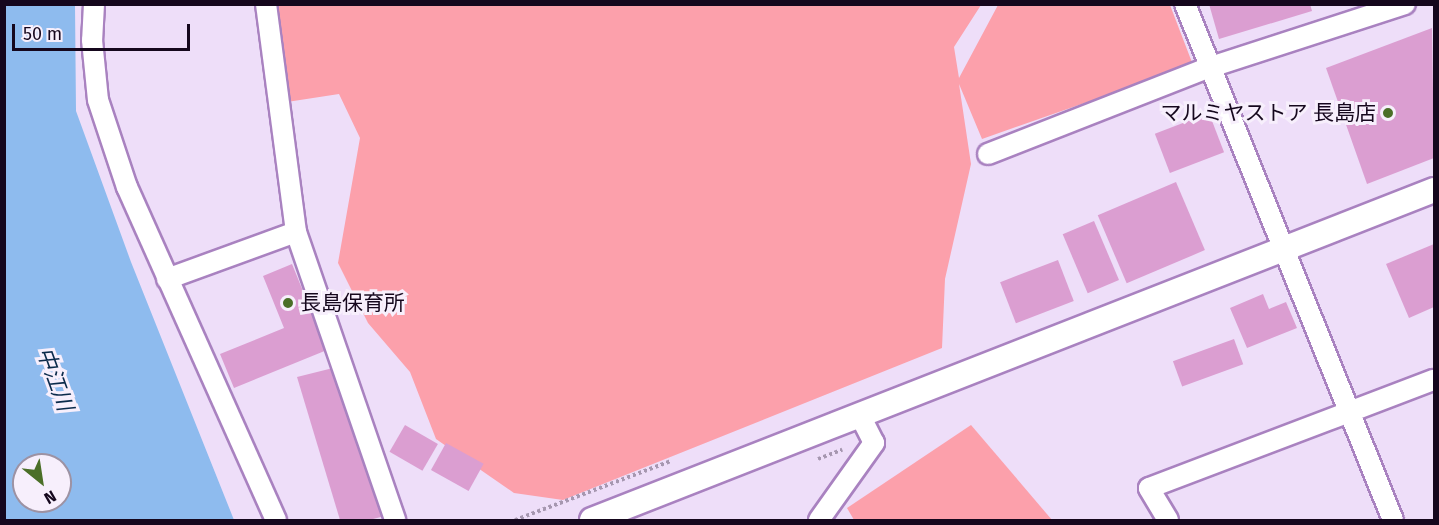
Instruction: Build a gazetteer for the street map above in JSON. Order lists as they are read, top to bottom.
{
  "water": ["中江川"],
  "places": ["マルミヤストア 長島店", "長島保育所"],
  "scale_bar": "50 m",
  "north": "bottom right"
}
